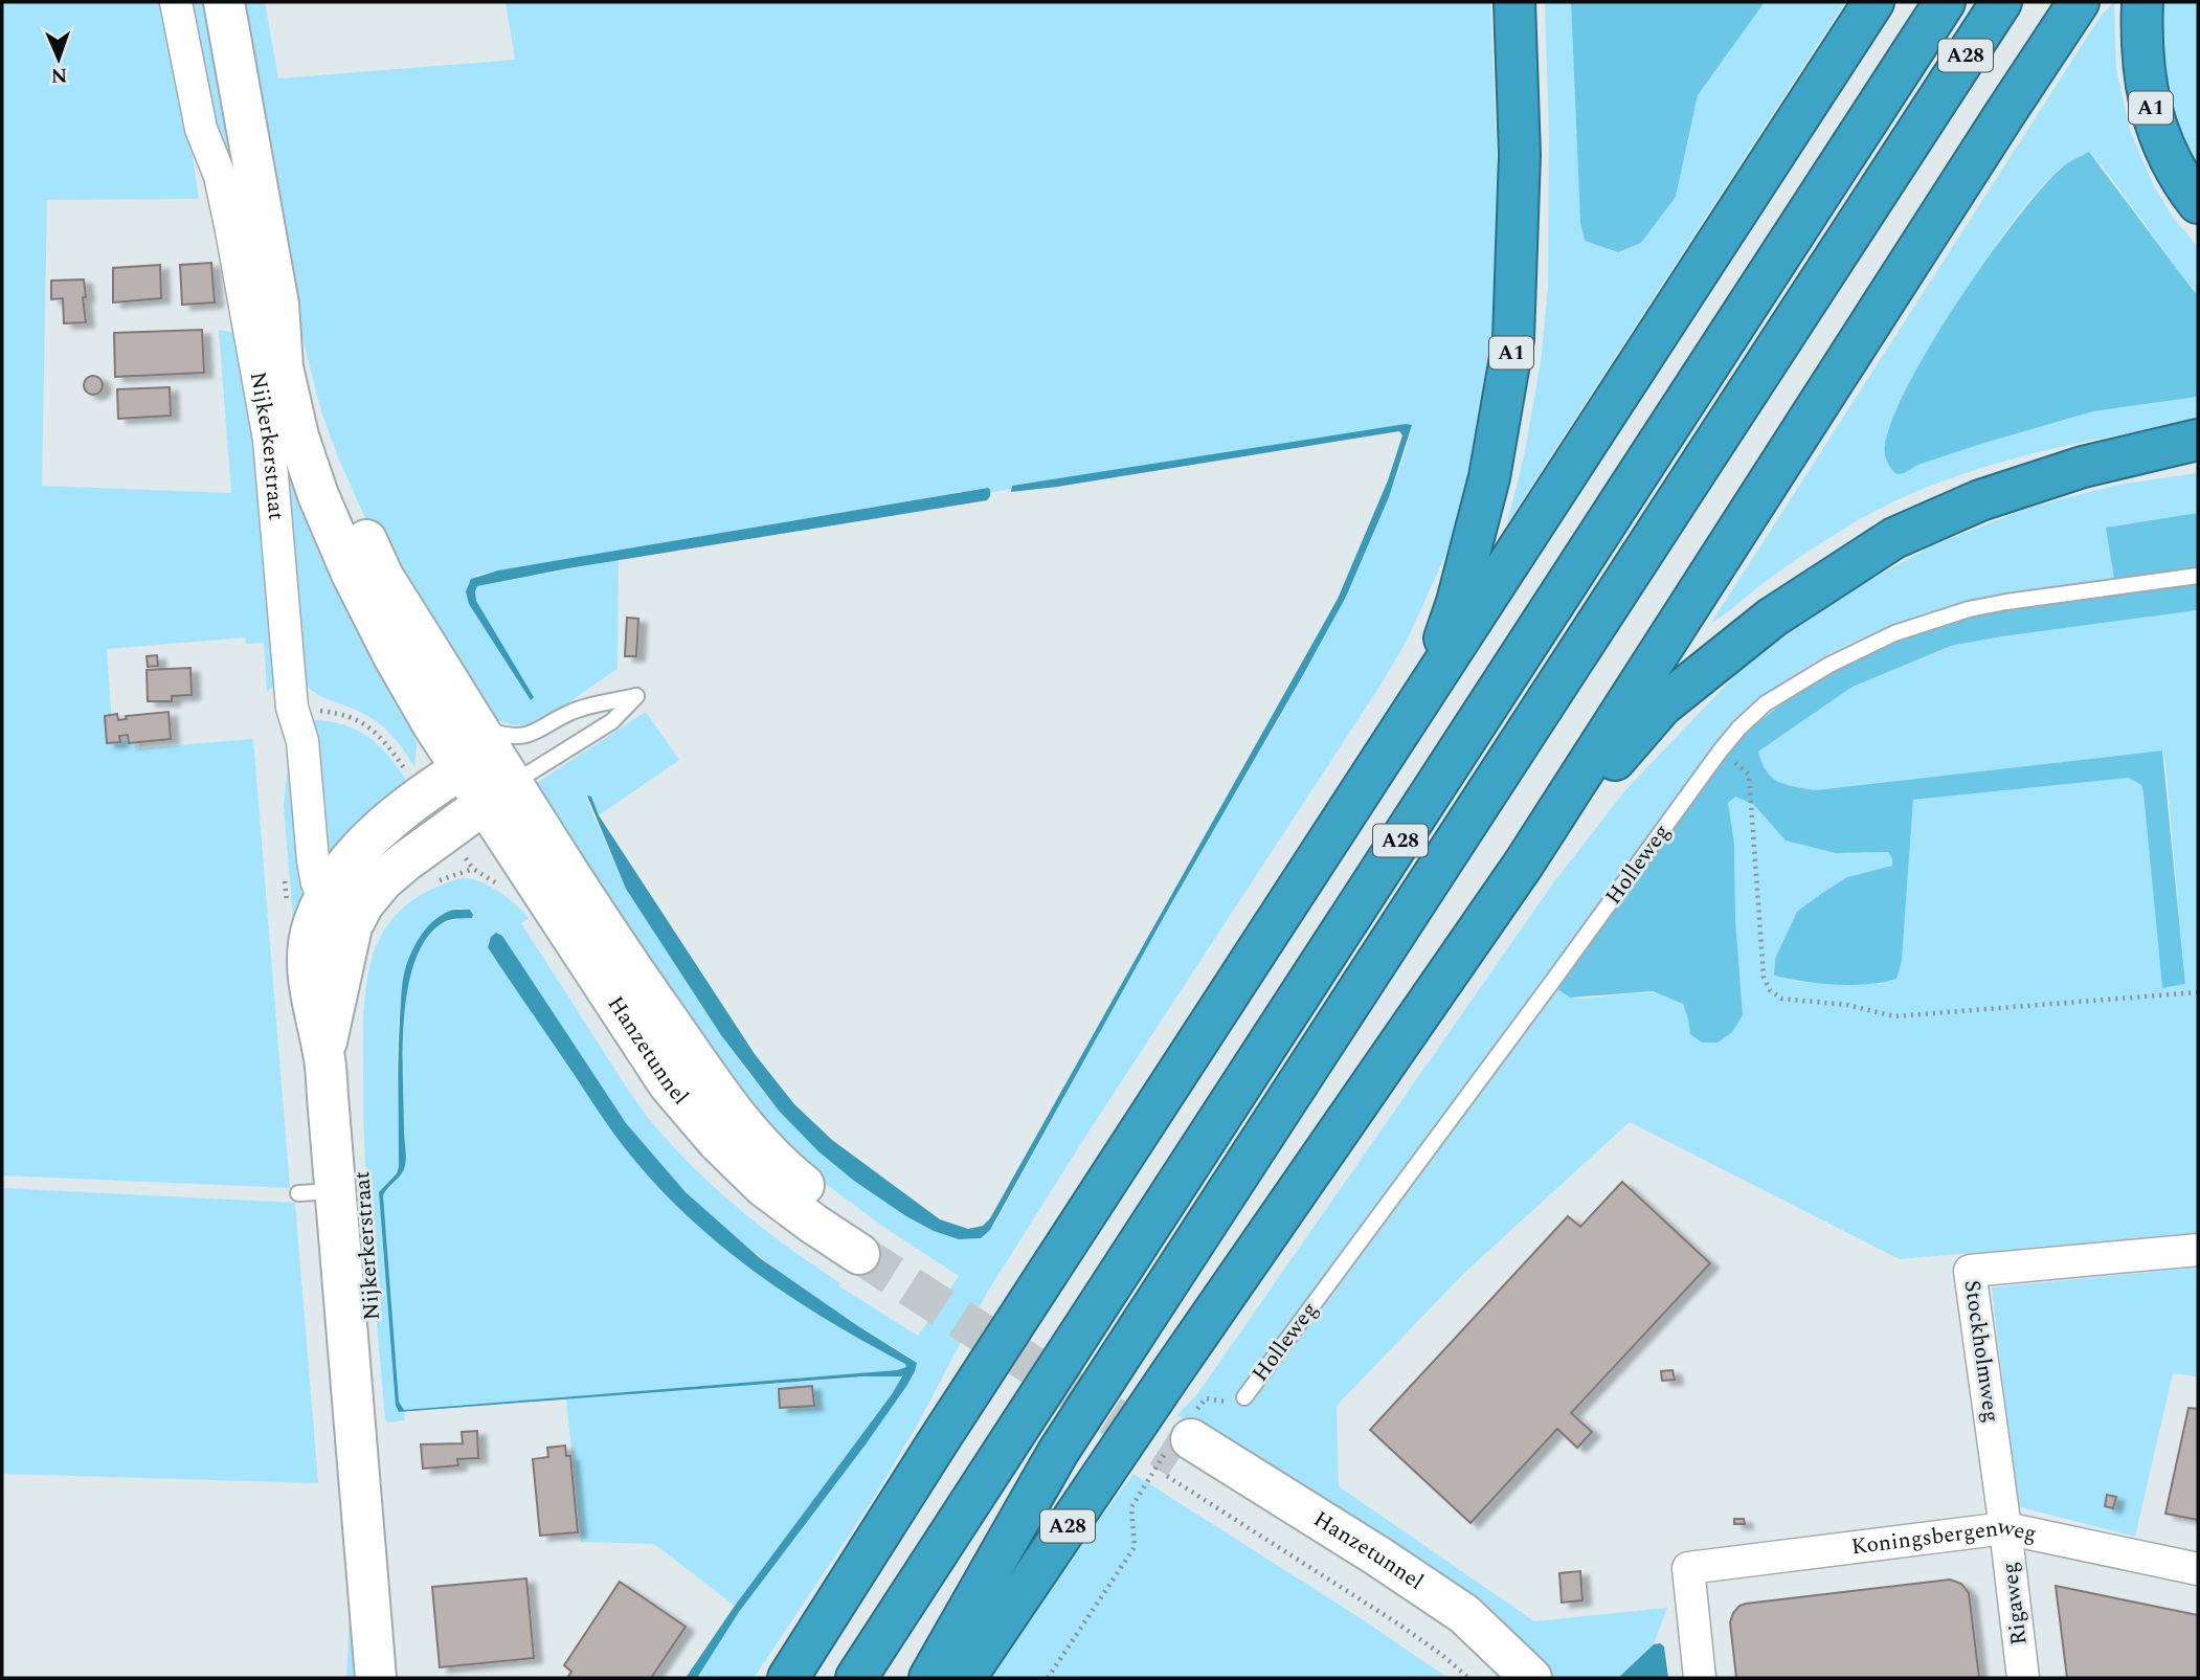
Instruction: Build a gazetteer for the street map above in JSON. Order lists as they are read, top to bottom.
{
  "streets": {
    "highway": ["A28", "A1"],
    "main road": ["Nijkerkerstraat", "Hanzetunnel"],
    "street": ["Stockholmweg", "Koningsbergenweg", "Rigaweg"],
    "lane": ["Holleweg"]
  },
  "crossings": [
    ["A28", "A1"],
    ["Nijkerkerstraat", "Hanzetunnel"],
    ["Stockholmweg", "Koningsbergenweg"],
    ["Stockholmweg", "Rigaweg"],
    ["Koningsbergenweg", "Rigaweg"]
  ],
  "north": "bottom"
}
